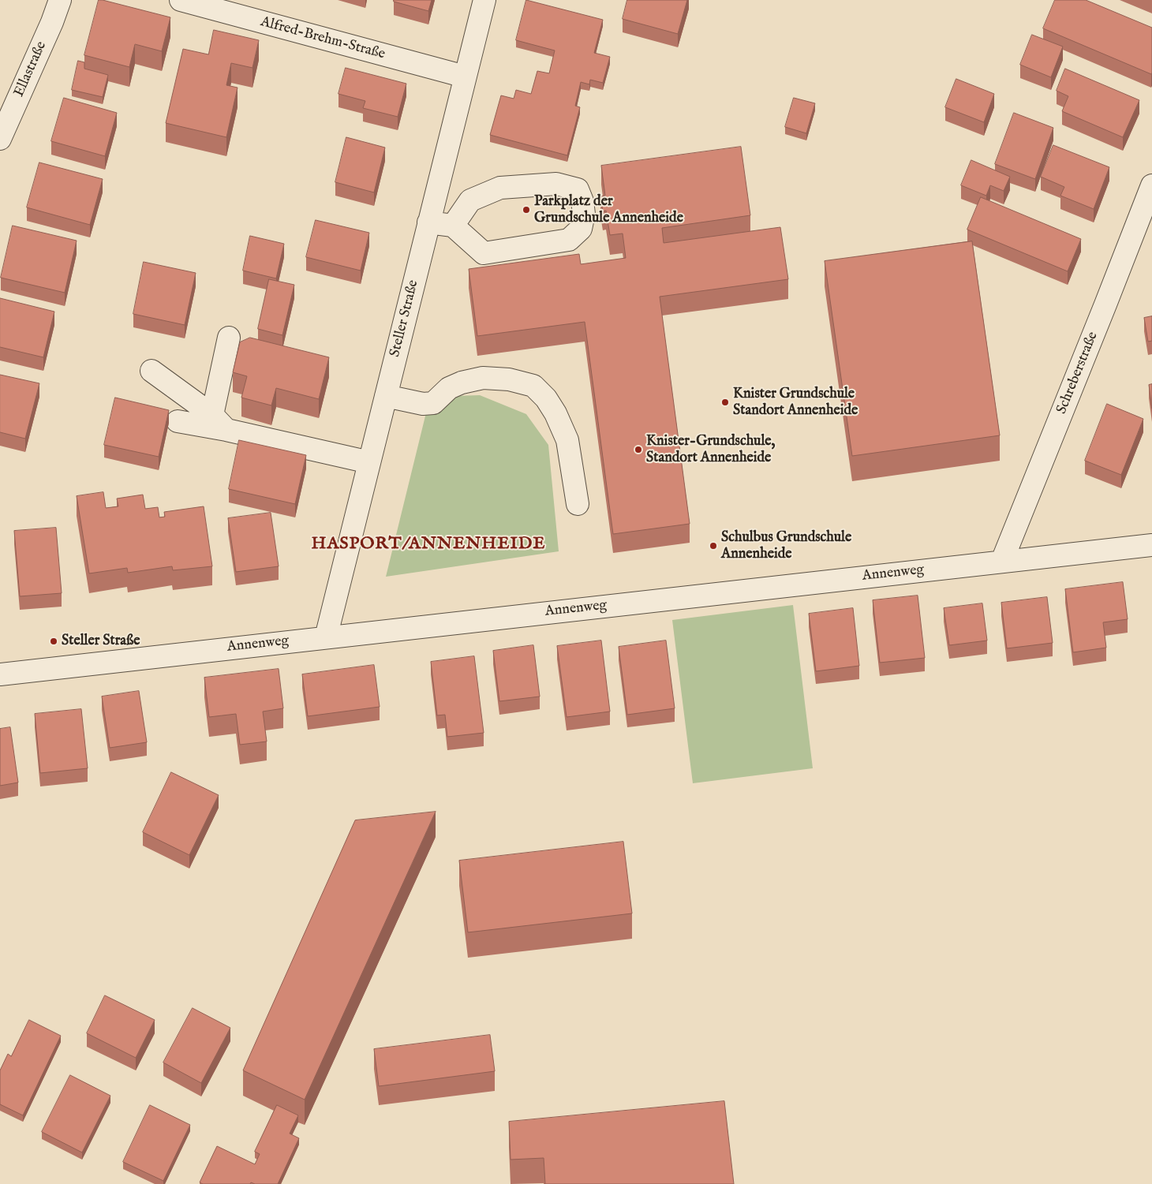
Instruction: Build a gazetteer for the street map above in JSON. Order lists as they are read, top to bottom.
{
  "streets": {
    "street": [
      "Alfred-Brehm-Straße",
      "Ellastraße",
      "Steller Straße",
      "Schreberstraße",
      "Annenweg"
    ]
  },
  "crossings": [
    ["Alfred-Brehm-Straße", "Steller Straße"],
    ["Steller Straße", "Annenweg"],
    ["Schreberstraße", "Annenweg"]
  ],
  "districts": ["HASPORT/ANNENHEIDE"],
  "places": [
    "Parkplatz der Grundschule Annenheide",
    "Knister Grundschule Standort Annenheide",
    "Knister-Grundschule, Standort Annenheide",
    "Schulbus Grundschule Annenheide",
    "Steller Straße"
  ]
}
